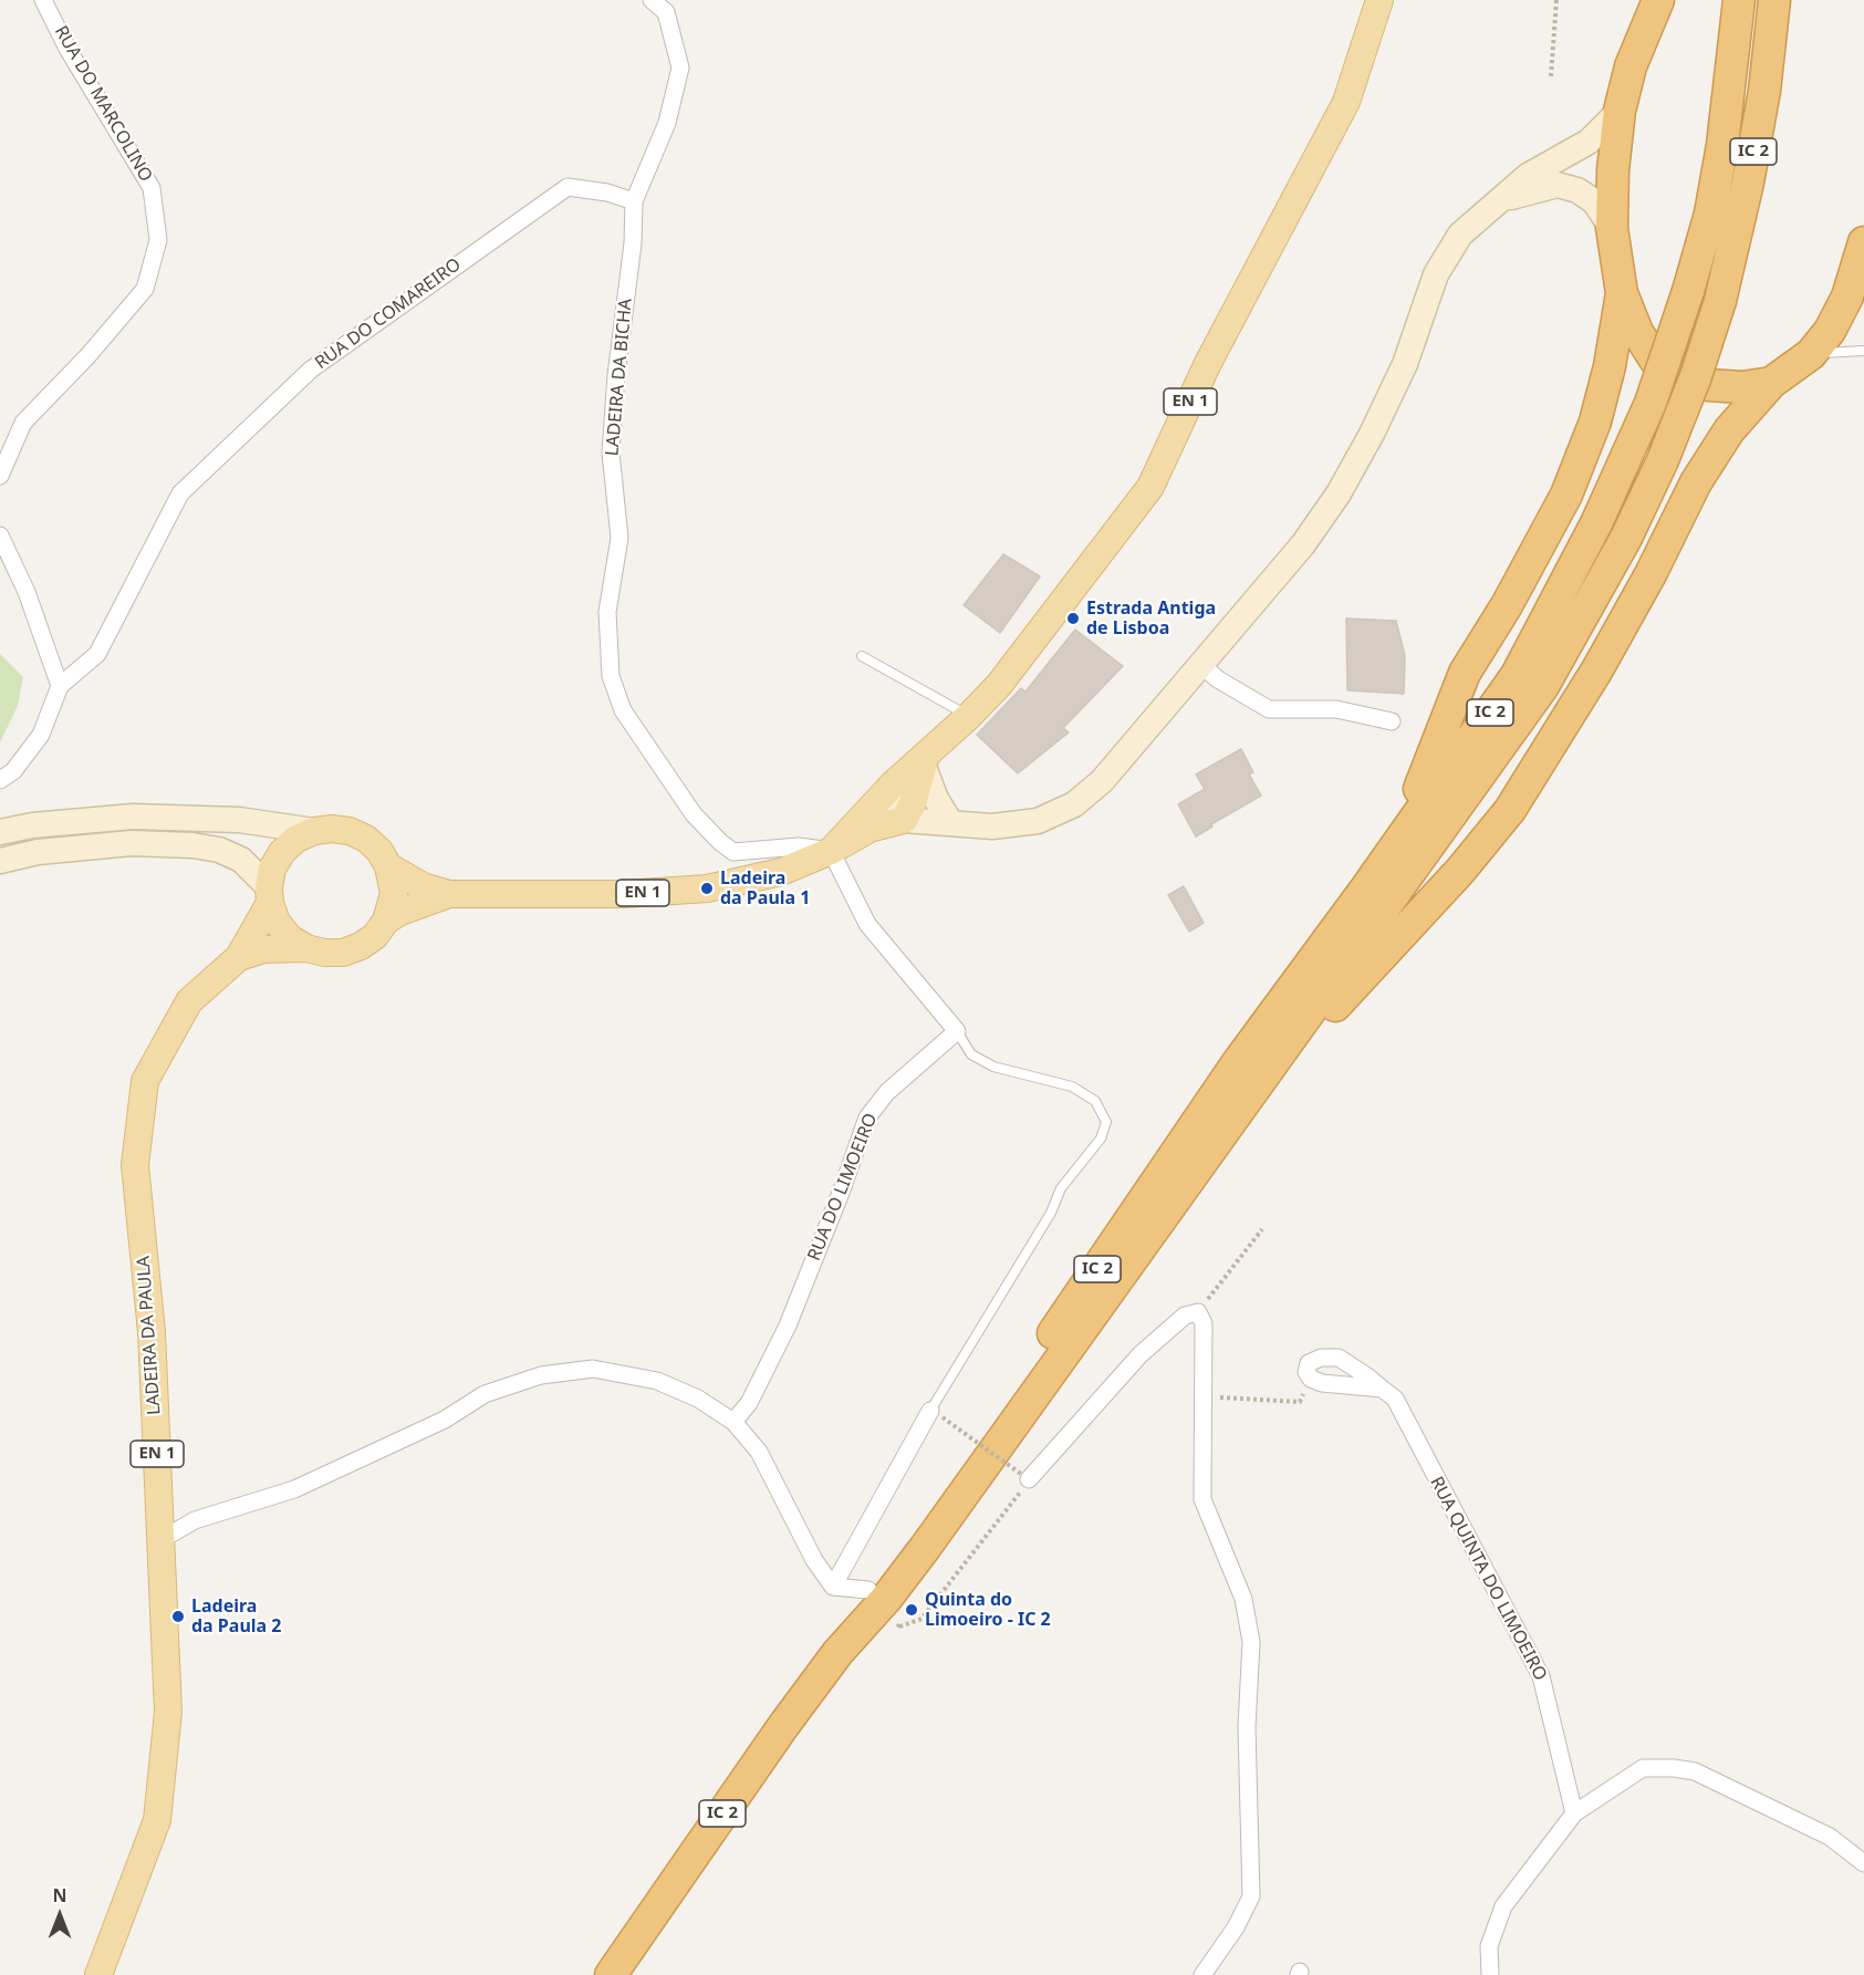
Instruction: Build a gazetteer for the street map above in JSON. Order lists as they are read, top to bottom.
{
  "streets": {
    "highway": ["IC 2"],
    "main road": ["EN 1", "LADEIRA DA PAULA"],
    "street": [
      "RUA DO MARCOLINO",
      "RUA DO COMAREIRO",
      "LADEIRA DA BICHA",
      "RUA DO LIMOEIRO",
      "RUA QUINTA DO LIMOEIRO"
    ]
  },
  "crossings": [
    ["RUA DO COMAREIRO", "LADEIRA DA BICHA"],
    ["LADEIRA DA BICHA", "EN 1"],
    ["EN 1", "LADEIRA DA PAULA"]
  ],
  "places": [
    "Estrada Antiga de Lisboa",
    "Ladeira da Paula 1",
    "Quinta do Limoeiro - IC 2",
    "Ladeira da Paula 2"
  ],
  "north": "top"
}
